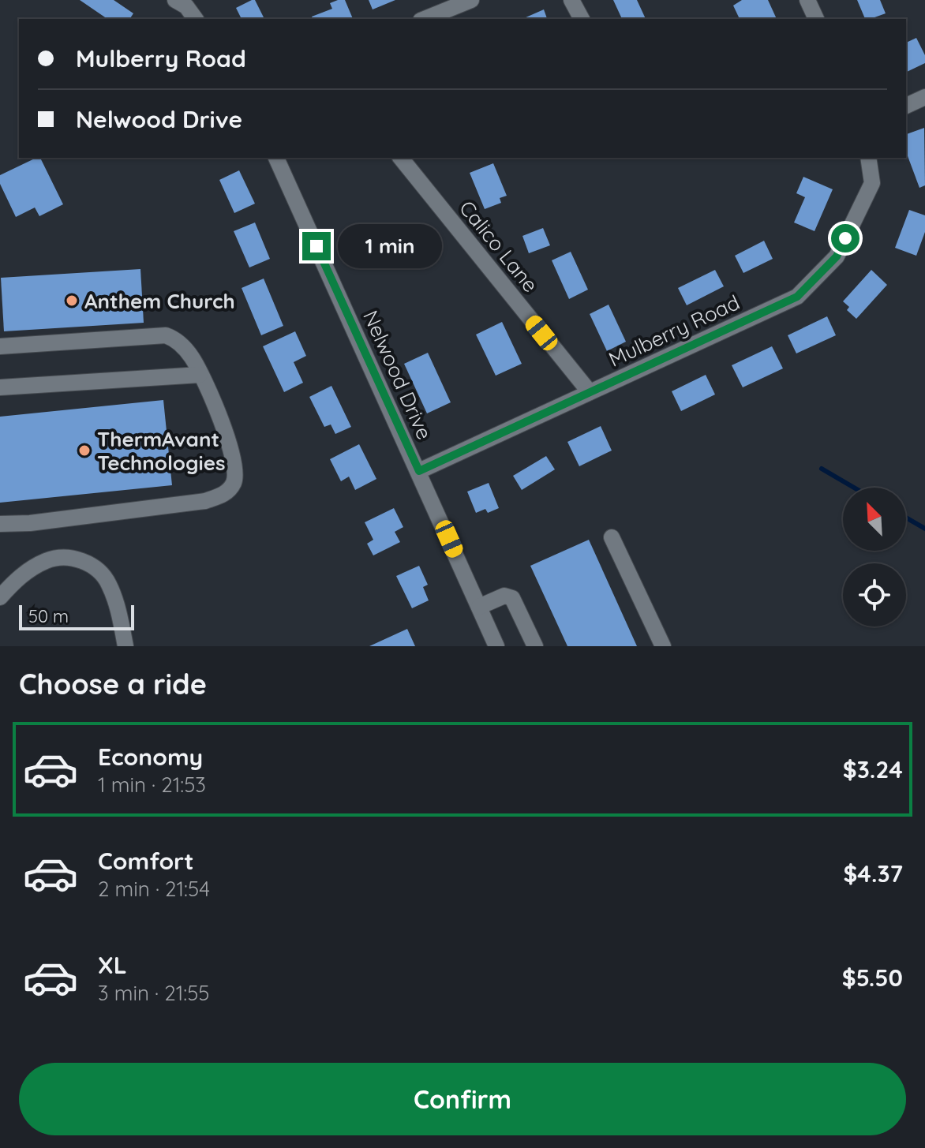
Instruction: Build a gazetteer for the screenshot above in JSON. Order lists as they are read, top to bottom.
{
  "streets": {
    "street": ["Calico Lane", "Mulberry Road", "Nelwood Drive"]
  },
  "crossings": [
    ["Calico Lane", "Mulberry Road"],
    ["Mulberry Road", "Nelwood Drive"]
  ],
  "places": ["Anthem Church", "ThermAvant Technologies"],
  "scale_bar": "50 m",
  "north": "top left",
  "page": {
    "banner": ["Mulberry Road", "Nelwood Drive"],
    "bubble": "1 min",
    "scale": "50 m",
    "heading": "Choose a ride",
    "list": [
      {
        "name": "Economy",
        "note": "1 min · 21:53",
        "value": "$3.24"
      },
      {
        "name": "Comfort",
        "note": "2 min · 21:54",
        "value": "$4.37"
      },
      {
        "name": "XL",
        "note": "3 min · 21:55",
        "value": "$5.50"
      }
    ],
    "buttons": "Confirm"
  }
}
